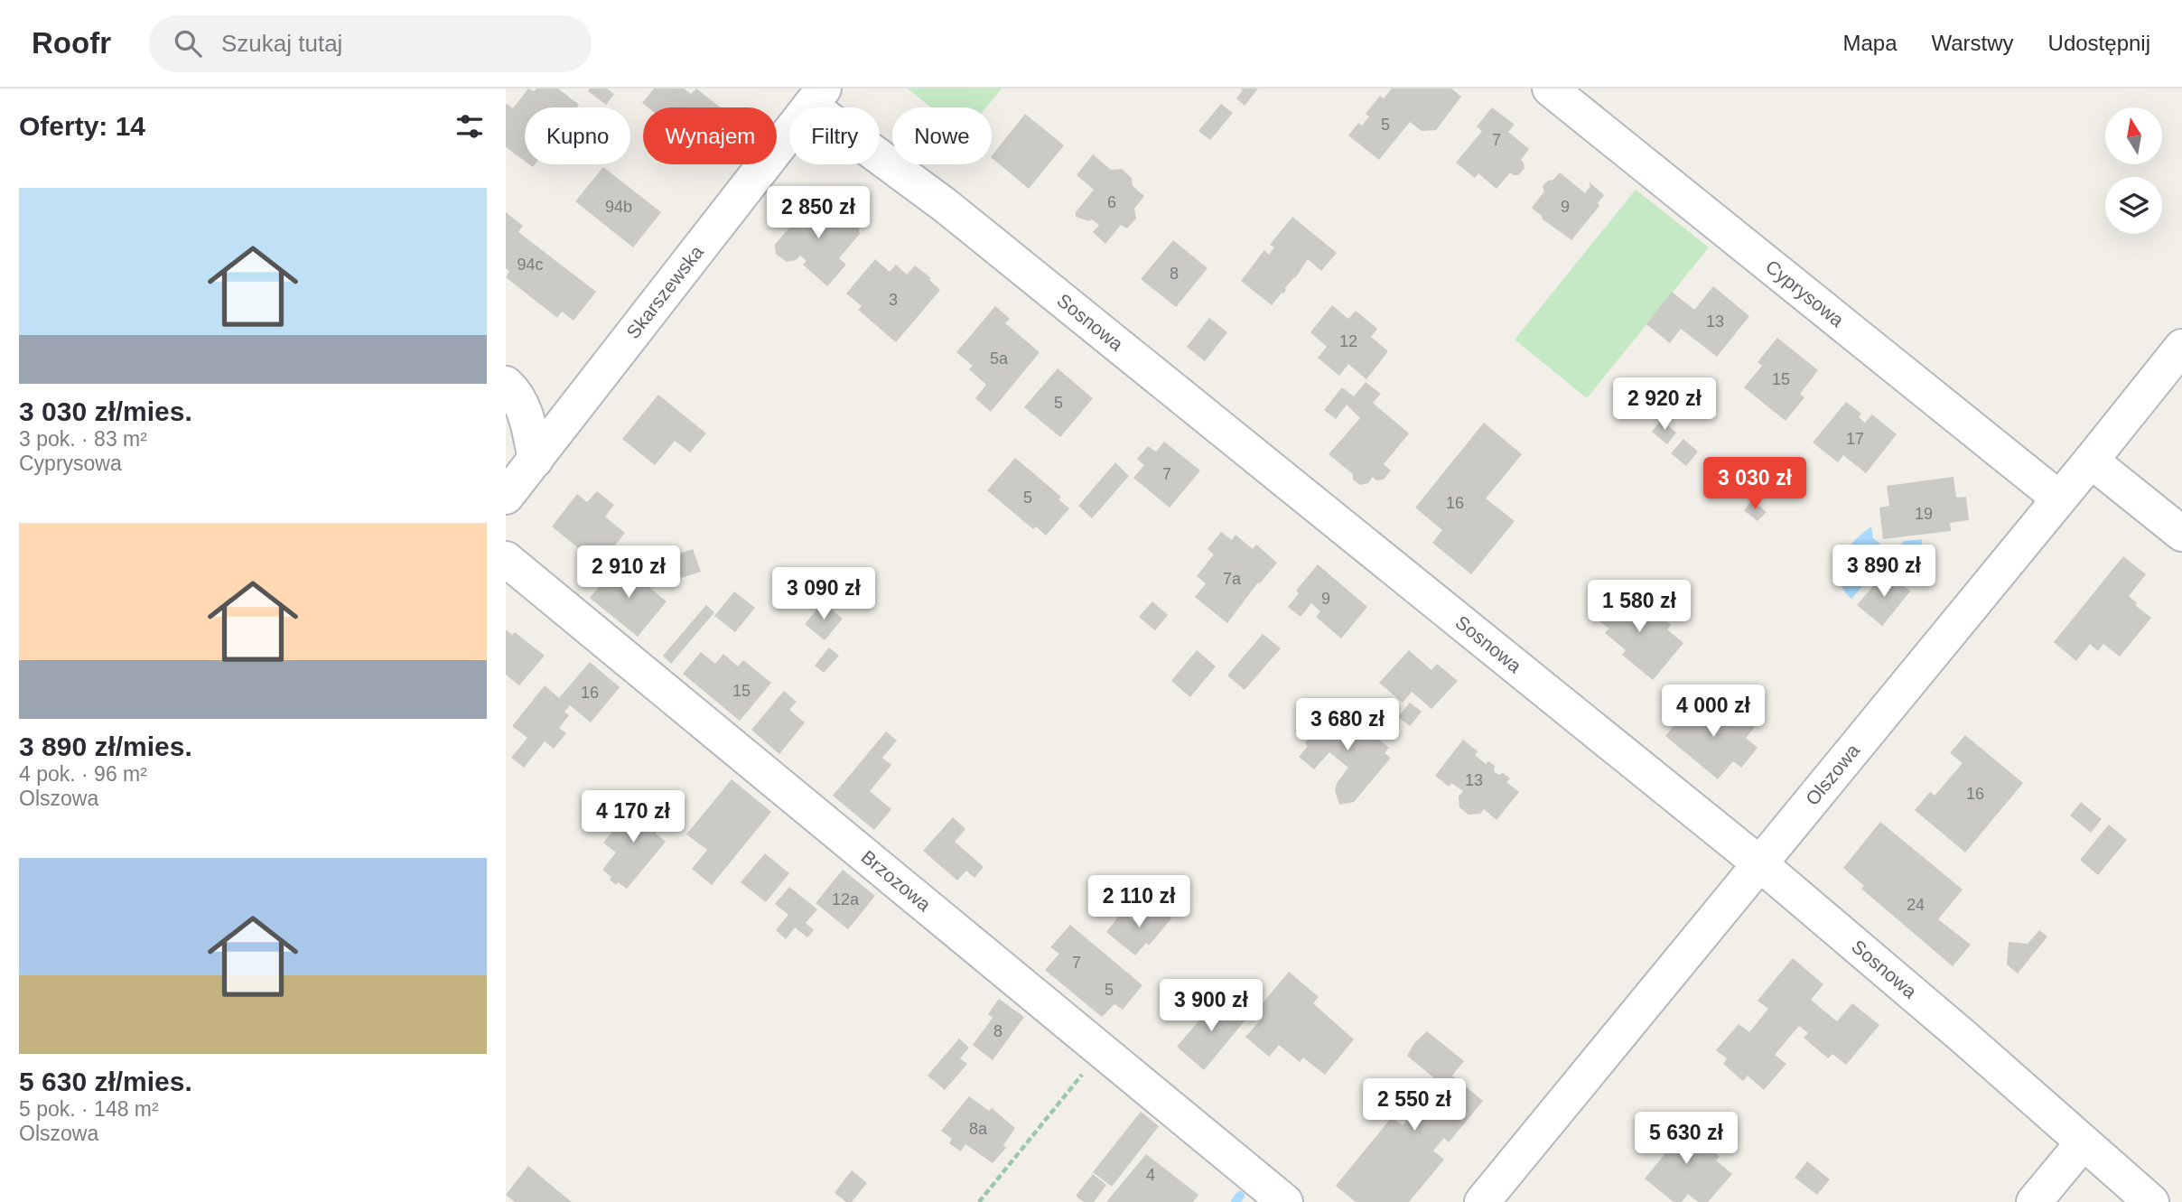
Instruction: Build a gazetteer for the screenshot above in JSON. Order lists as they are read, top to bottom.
{
  "streets": {
    "street": [
      "Skarszewska",
      "Cyprysowa",
      "Sosnowa",
      "Olszowa",
      "Brzozowa"
    ]
  },
  "crossings": [
    ["Skarszewska", "Sosnowa"],
    ["Cyprysowa", "Olszowa"],
    ["Sosnowa", "Olszowa"]
  ],
  "house_numbers": [
    "5",
    "7",
    "6",
    "94b",
    "9",
    "94c",
    "8",
    "3",
    "13",
    "12",
    "5a",
    "15",
    "5",
    "17",
    "7",
    "5",
    "16",
    "19",
    "7a",
    "9",
    "15",
    "16",
    "13",
    "16",
    "12a",
    "24",
    "7",
    "5",
    "8",
    "8a",
    "4"
  ],
  "north": "top",
  "page": {
    "header": "Roofr",
    "search": "Szukaj tutaj",
    "nav": ["Mapa", "Warstwy", "Udostępnij"],
    "heading": "Oferty: 14",
    "chip": [
      "Kupno",
      "Wynajem",
      "Filtry",
      "Nowe"
    ],
    "list": [
      {
        "name": "3 030 zł/mies.",
        "note": "3 pok. · 83 m² · Cyprysowa"
      },
      {
        "name": "3 890 zł/mies.",
        "note": "4 pok. · 96 m² · Olszowa"
      },
      {
        "name": "5 630 zł/mies.",
        "note": "5 pok. · 148 m² · Olszowa"
      }
    ],
    "price": [
      "2 850 zł",
      "2 920 zł",
      "3 030 zł",
      "3 890 zł",
      "2 910 zł",
      "3 090 zł",
      "1 580 zł",
      "4 000 zł",
      "3 680 zł",
      "4 170 zł",
      "2 110 zł",
      "3 900 zł",
      "2 550 zł",
      "5 630 zł"
    ]
  }
}
